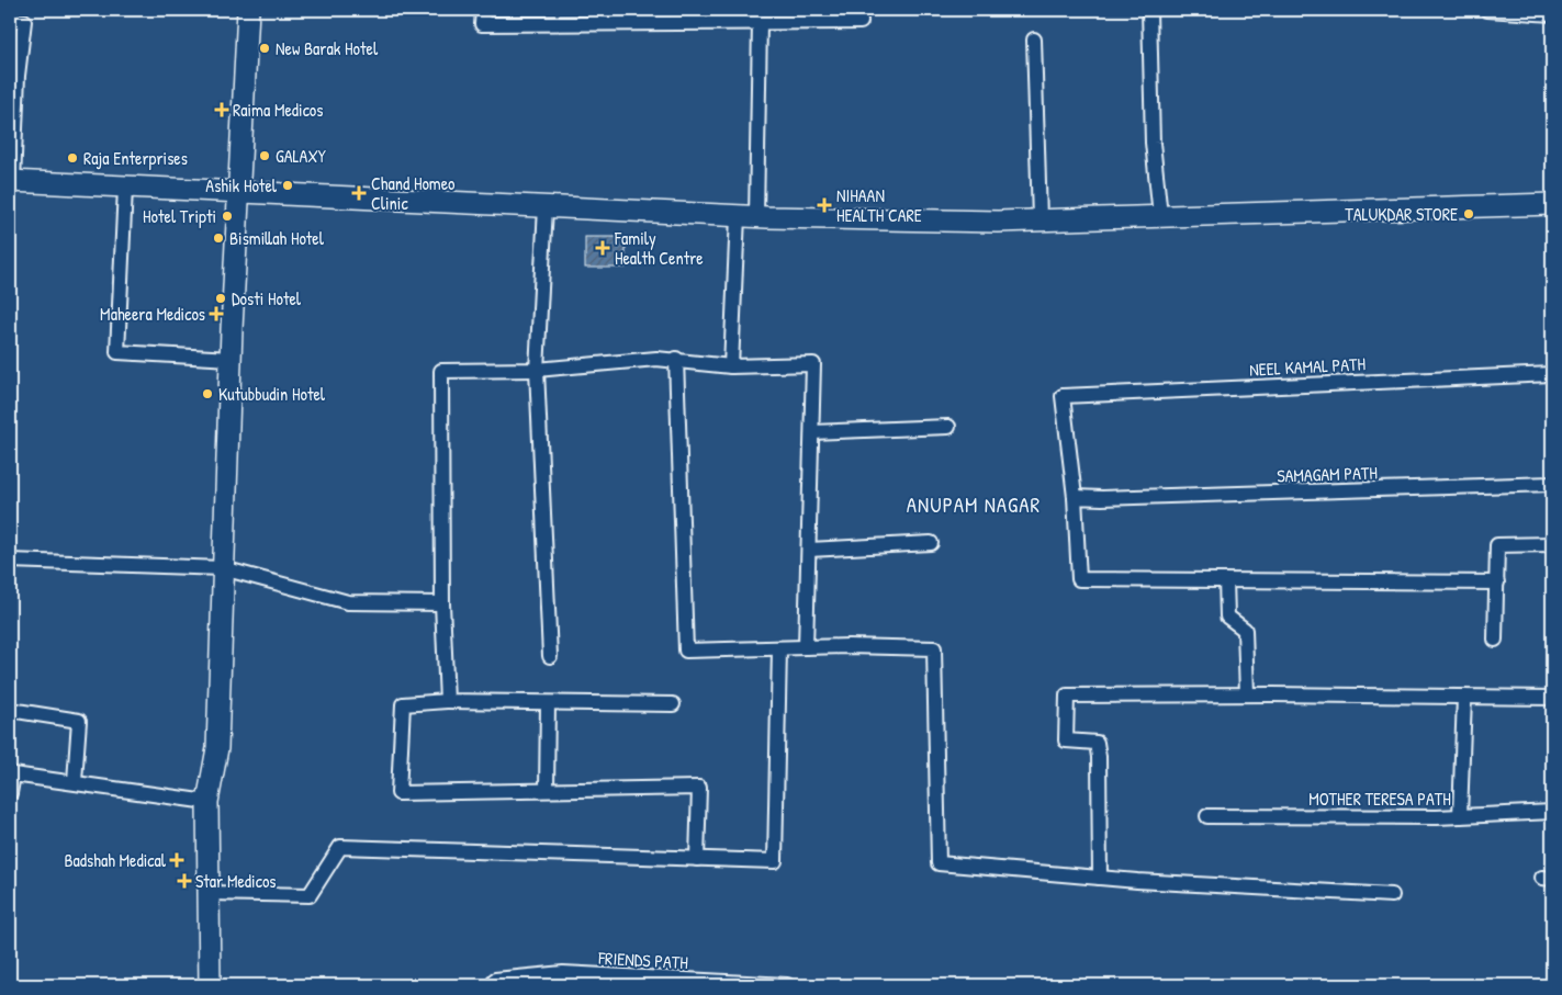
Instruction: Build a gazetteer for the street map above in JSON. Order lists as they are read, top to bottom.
{
  "streets": {
    "street": [
      "NEEL KAMAL PATH",
      "SAMAGAM PATH",
      "MOTHER TERESA PATH",
      "FRIENDS PATH"
    ]
  },
  "crossings": [
    ["NEEL KAMAL PATH", "SAMAGAM PATH"]
  ],
  "districts": ["ANUPAM NAGAR"],
  "places": {
    "other": [
      "New Barak Hotel",
      "GALAXY",
      "Raja Enterprises",
      "Ashik Hotel",
      "TALUKDAR STORE",
      "Hotel Tripti",
      "Bismillah Hotel",
      "Dosti Hotel",
      "Kutubbudin Hotel"
    ],
    "health": [
      "Raima Medicos",
      "Chand Homeo Clinic",
      "NIHAAN HEALTH CARE",
      "Family Health Centre",
      "Maheera Medicos",
      "Badshah Medical",
      "Star Medicos"
    ]
  }
}
